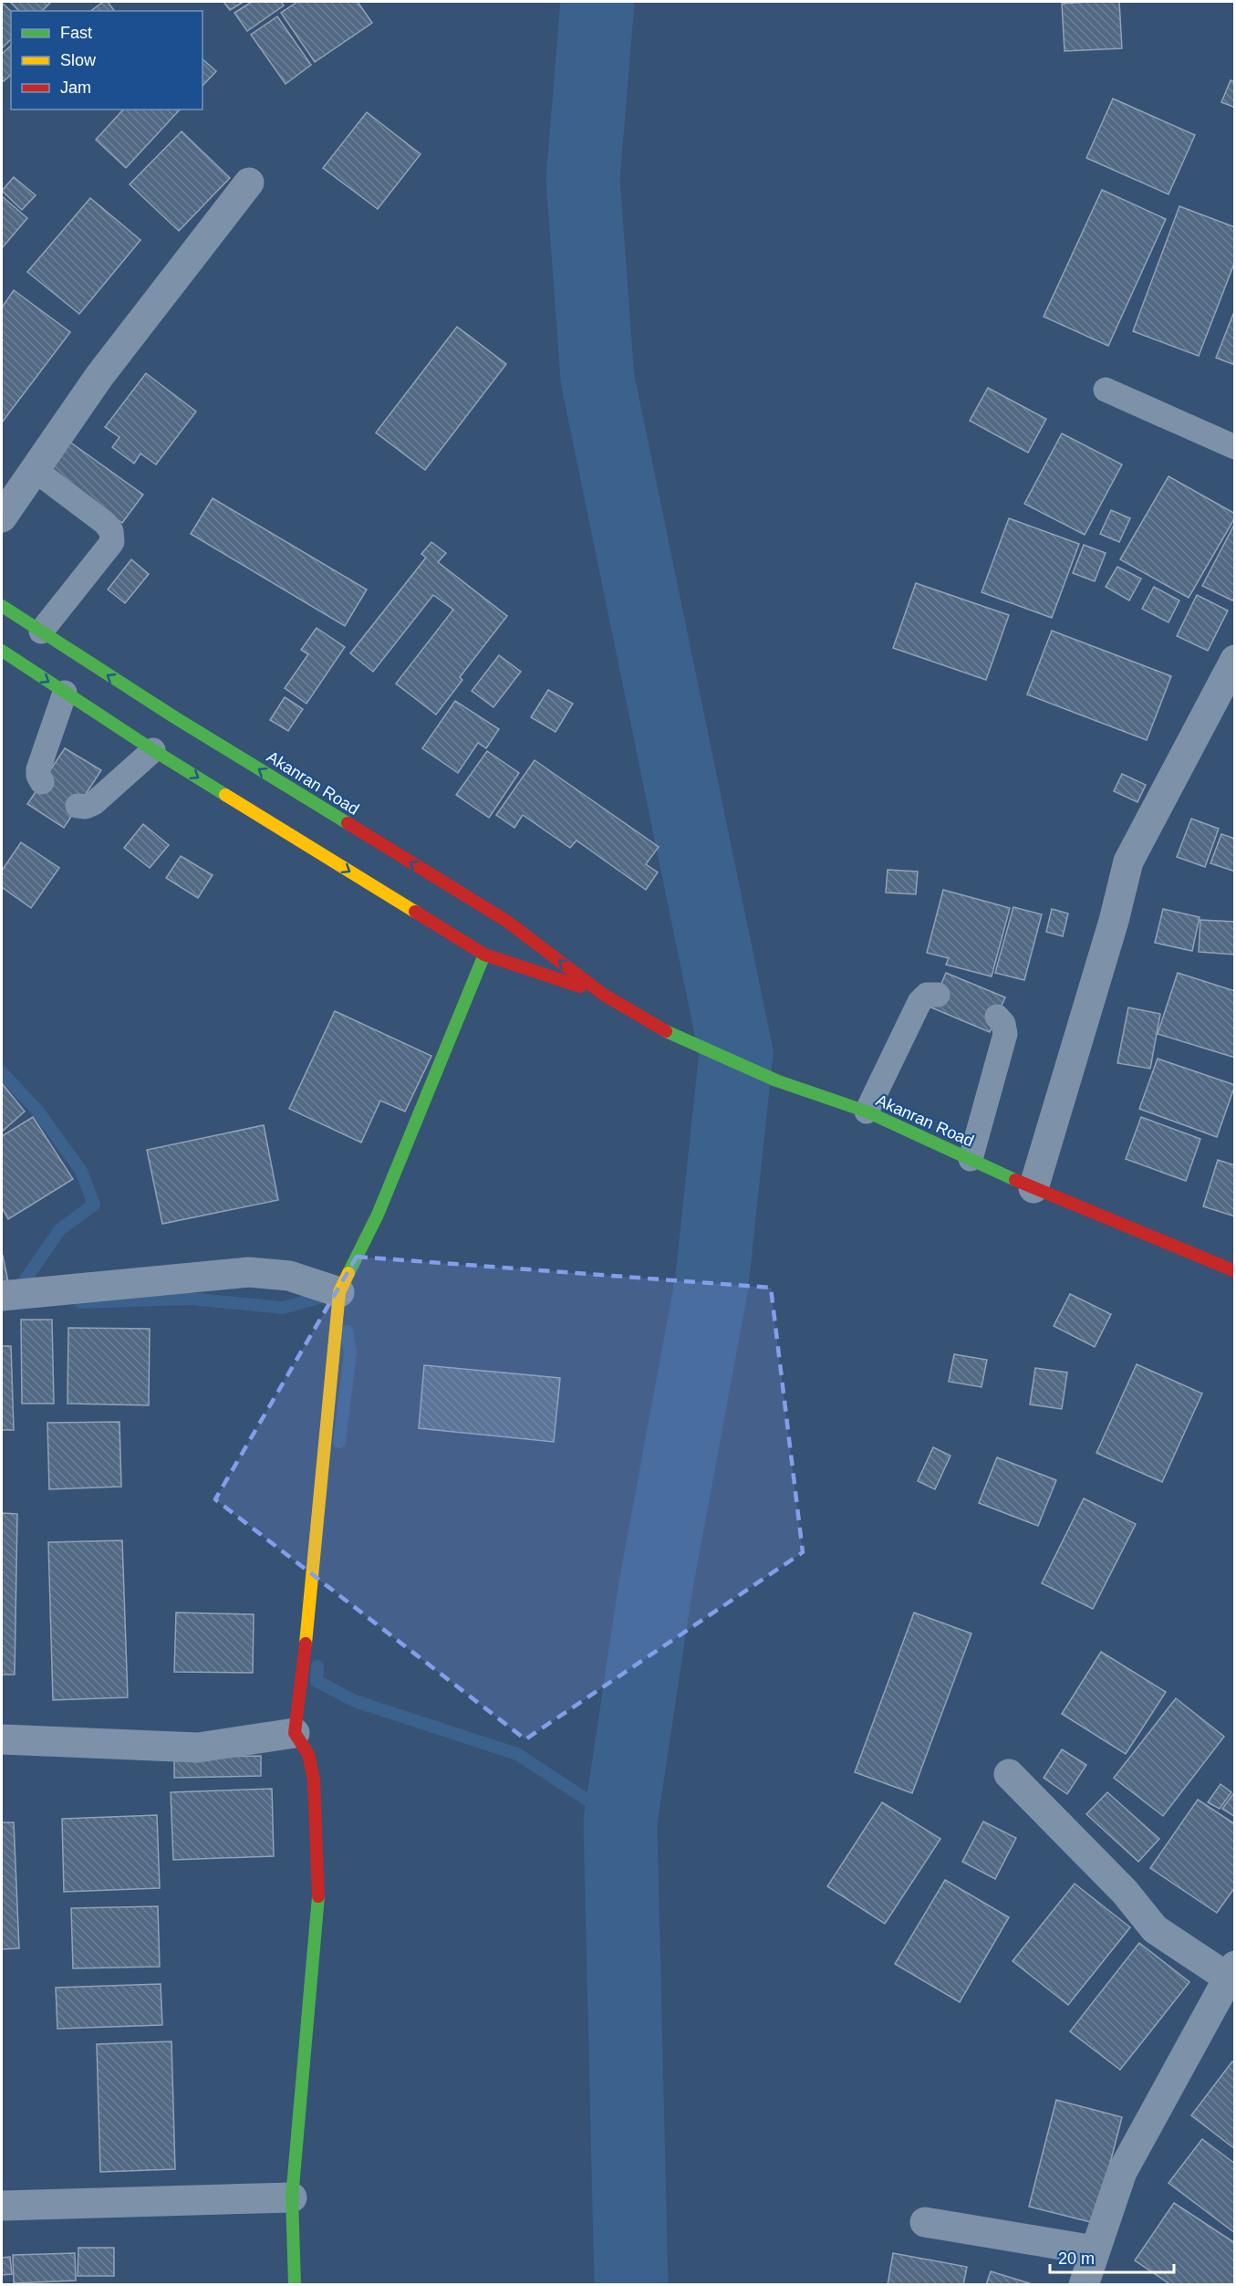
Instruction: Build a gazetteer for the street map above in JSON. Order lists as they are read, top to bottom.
{
  "streets": {
    "main road": ["Akanran Road"]
  },
  "legend": ["Fast", "Slow", "Jam"],
  "scale_bar": "20 m"
}
